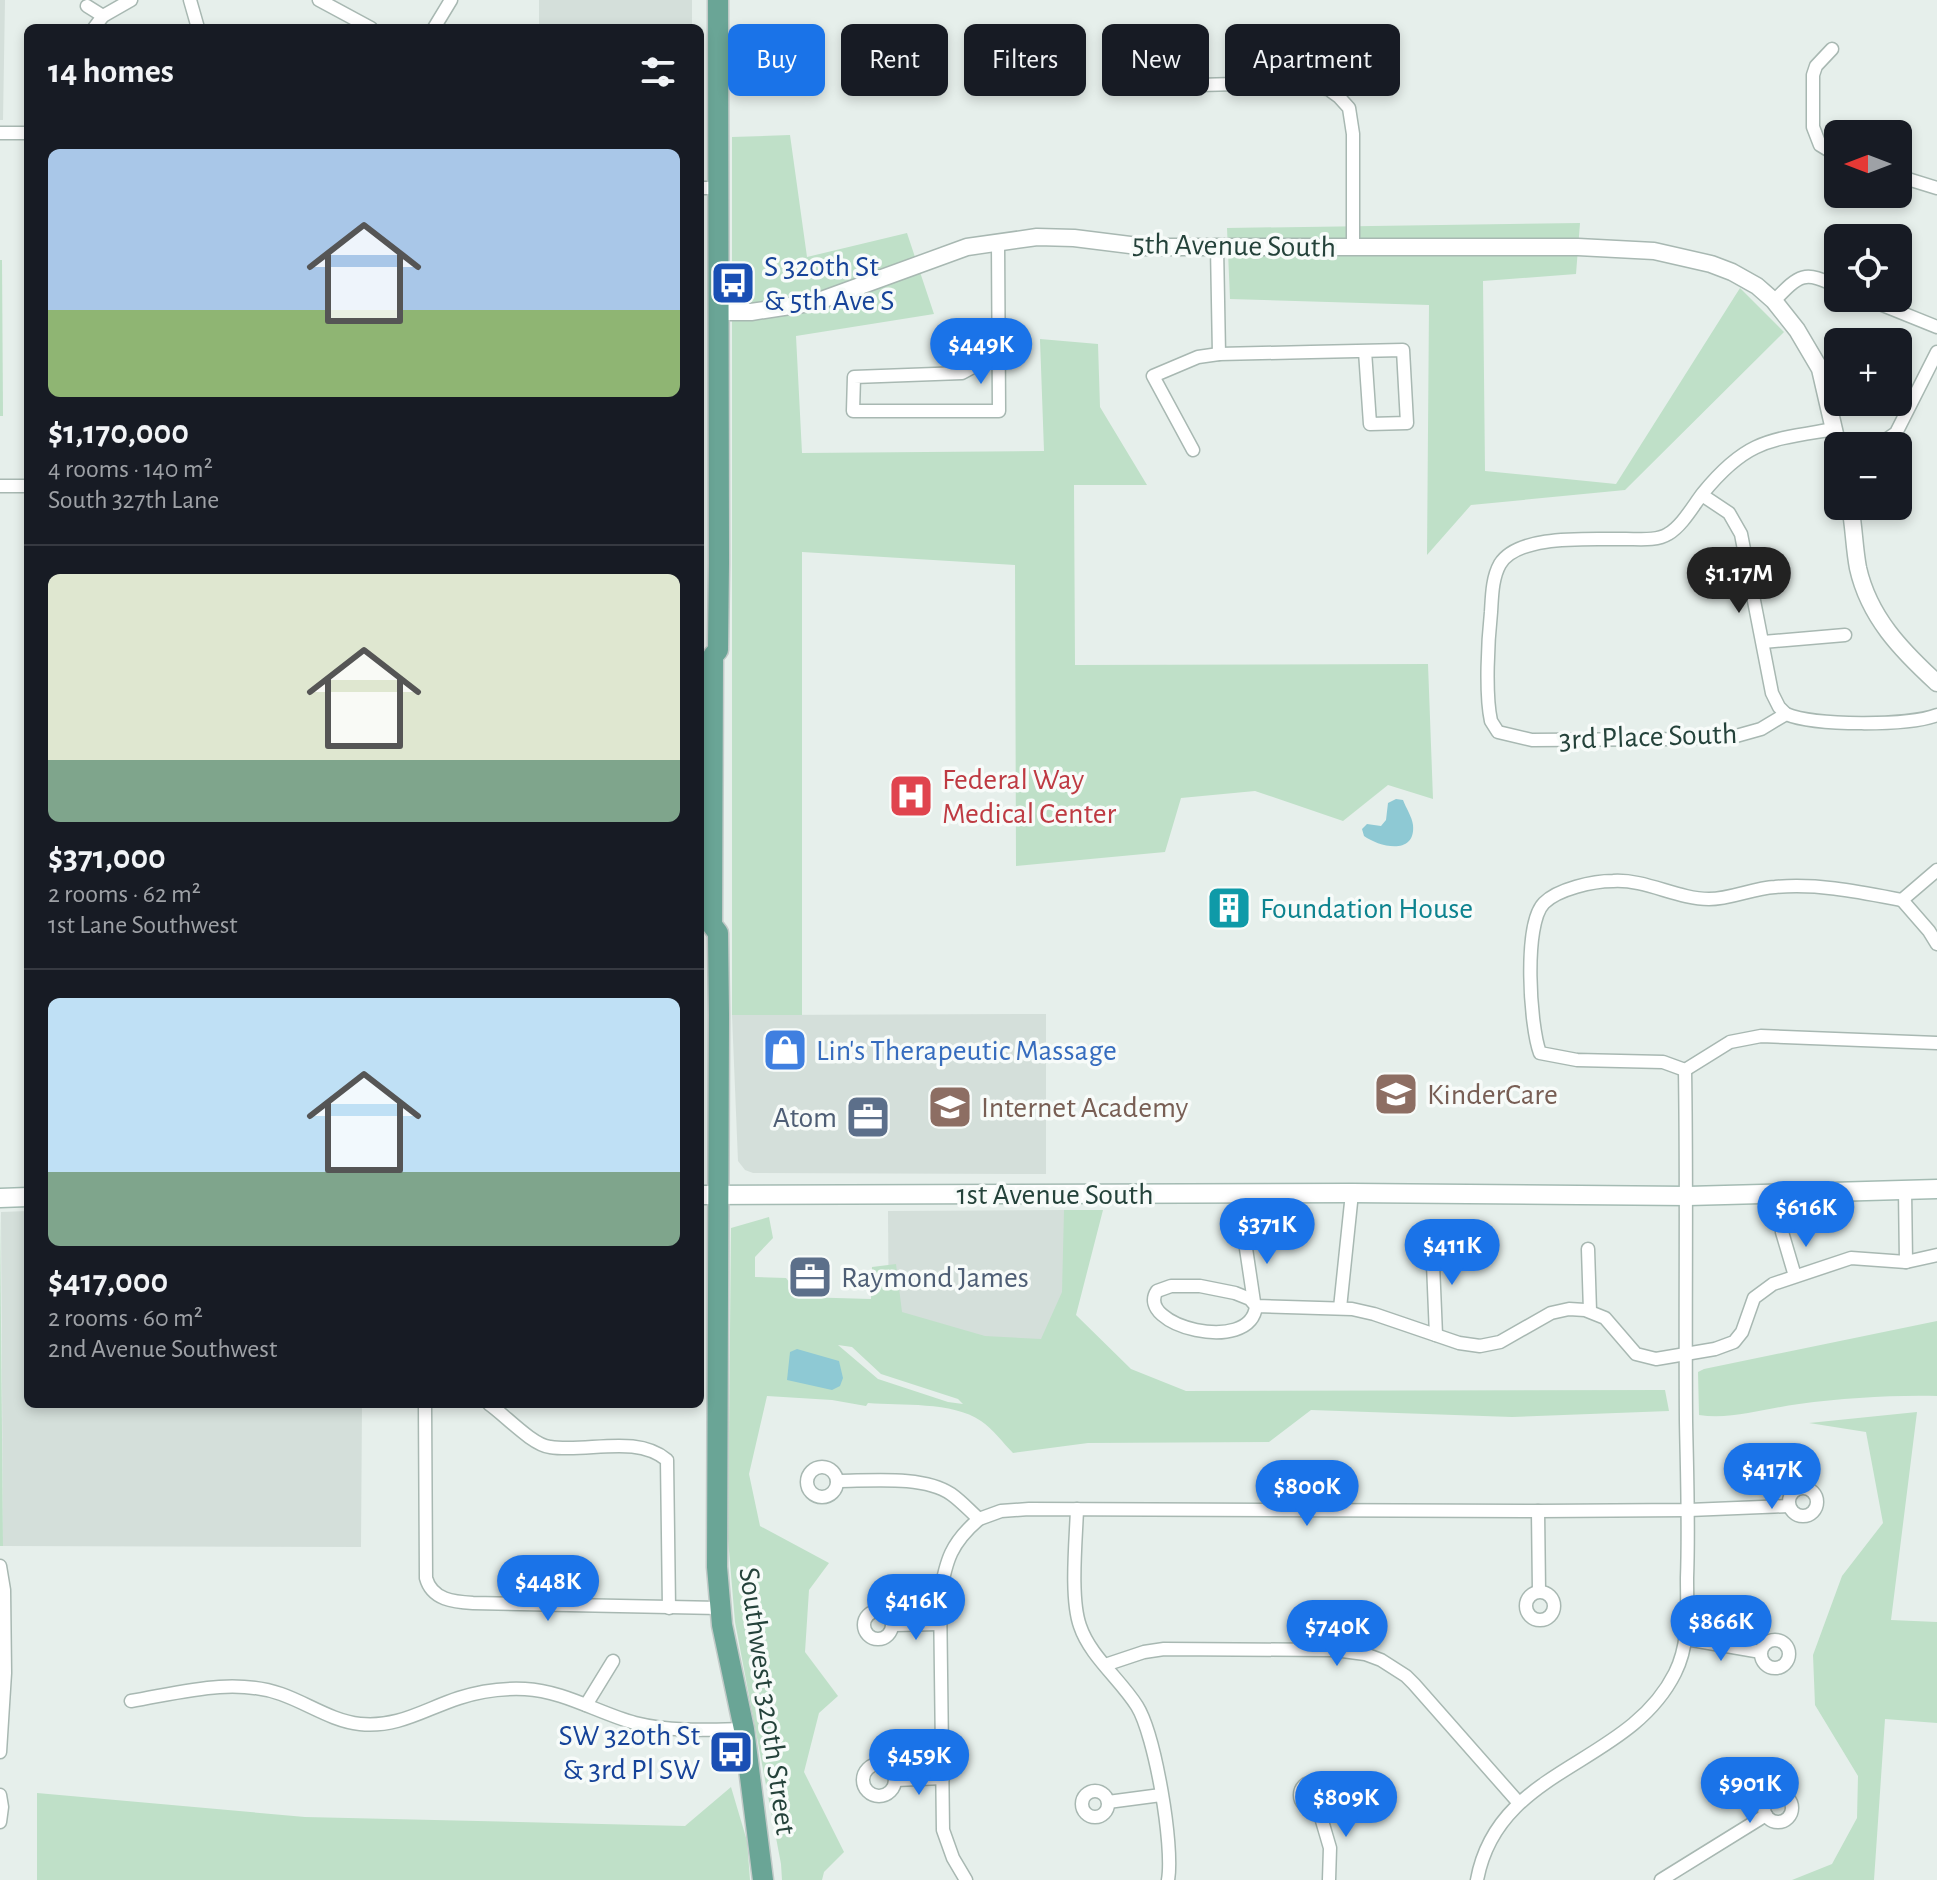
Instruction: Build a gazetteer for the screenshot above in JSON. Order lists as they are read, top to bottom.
{
  "streets": {
    "main road": ["1st Avenue South", "Southwest 320th Street"],
    "street": ["5th Avenue South", "3rd Place South"]
  },
  "crossings": [
    ["5th Avenue South", "Southwest 320th Street"],
    ["1st Avenue South", "Southwest 320th Street"]
  ],
  "places": {
    "bus stop": ["S 320th St & 5th Ave S", "SW 320th St & 3rd Pl SW"],
    "hospital": ["Federal Way Medical Center"],
    "building": ["Foundation House"],
    "shop": ["Lin's Therapeutic Massage"],
    "school or university": ["KinderCare", "Internet Academy"],
    "office": ["Atom", "Raymond James"]
  },
  "north": "left",
  "page": {
    "chip": [
      "Buy",
      "Rent",
      "Filters",
      "New",
      "Apartment"
    ],
    "heading": "14 homes",
    "map_buttons": ["+", "−"],
    "list": [
      {
        "name": "$1,170,000",
        "note": "4 rooms · 140 m² · South 327th Lane"
      },
      {
        "name": "$371,000",
        "note": "2 rooms · 62 m² · 1st Lane Southwest"
      },
      {
        "name": "$417,000",
        "note": "2 rooms · 60 m² · 2nd Avenue Southwest"
      }
    ],
    "price": [
      "$449K",
      "$1.17M",
      "$616K",
      "$371K",
      "$411K",
      "$417K",
      "$800K",
      "$448K",
      "$416K",
      "$866K",
      "$740K",
      "$459K",
      "$901K",
      "$809K"
    ]
  }
}
